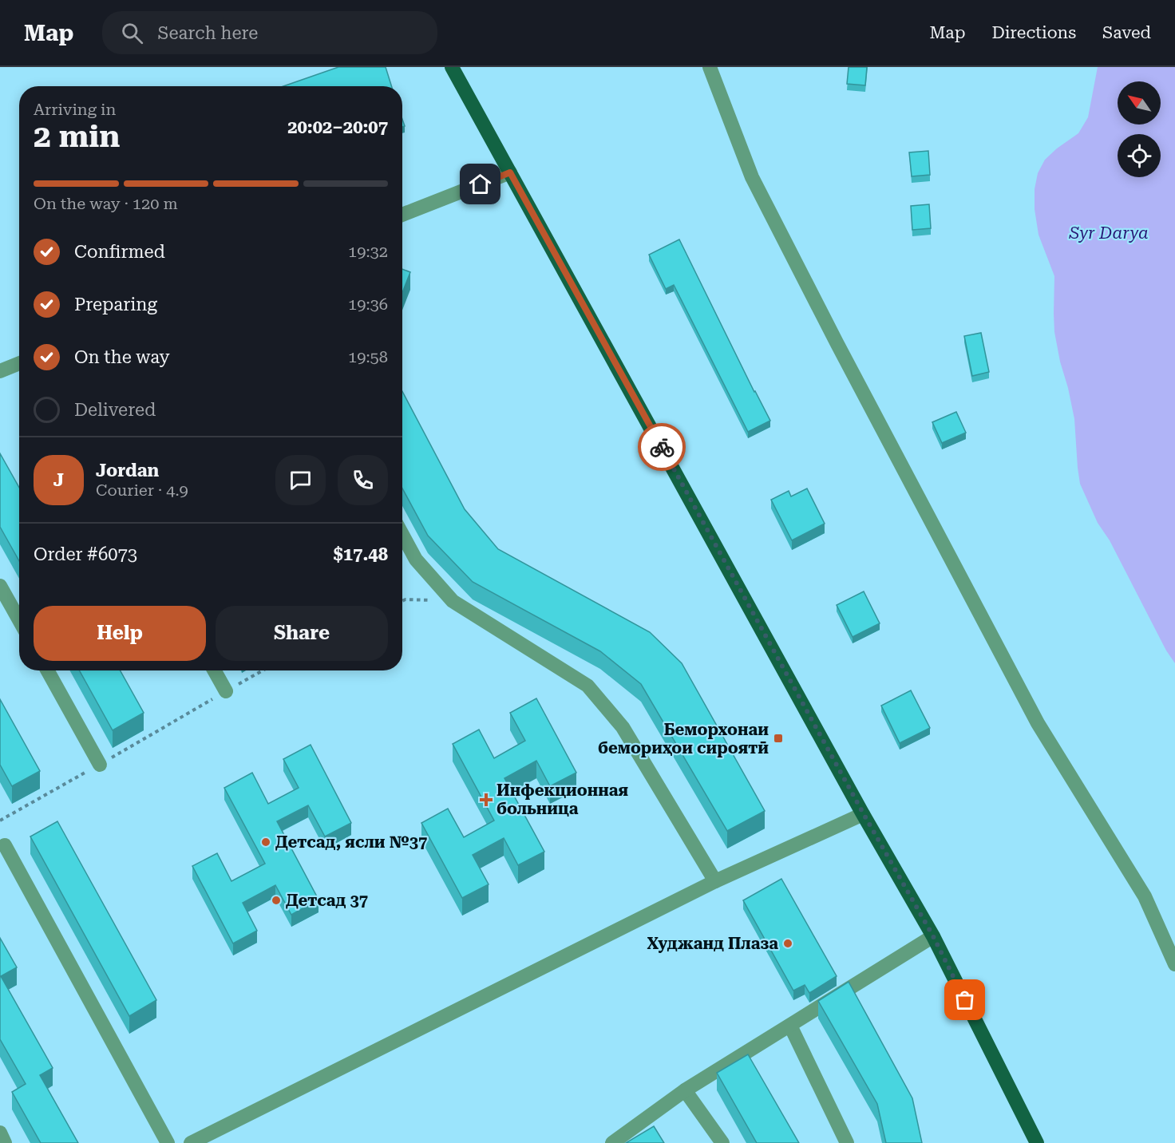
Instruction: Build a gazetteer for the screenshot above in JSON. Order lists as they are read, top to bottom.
{
  "water": ["Syr Darya"],
  "places": {
    "transit": ["Беморхонаи бемориҳои сироятӣ"],
    "health": ["Инфекционная больница"],
    "other": ["Детсад, ясли №37", "Детсад 37", "Худжанд Плаза"]
  },
  "north": "top left",
  "page": {
    "header": "Map",
    "search": "Search here",
    "nav": ["Map", "Directions", "Saved"],
    "heading": ["2 min", "Arriving in", "20:02–20:07"],
    "panel": [
      "Jordan",
      "Courier · 4.9",
      "Order #6073",
      "$17.48"
    ],
    "bar": "On the way · 120 m",
    "list": [
      ["Confirmed", "19:32"],
      ["Preparing", "19:36"],
      ["On the way", "19:58"],
      "Delivered"
    ],
    "round": "J",
    "buttons": ["Help", "Share"]
  }
}
